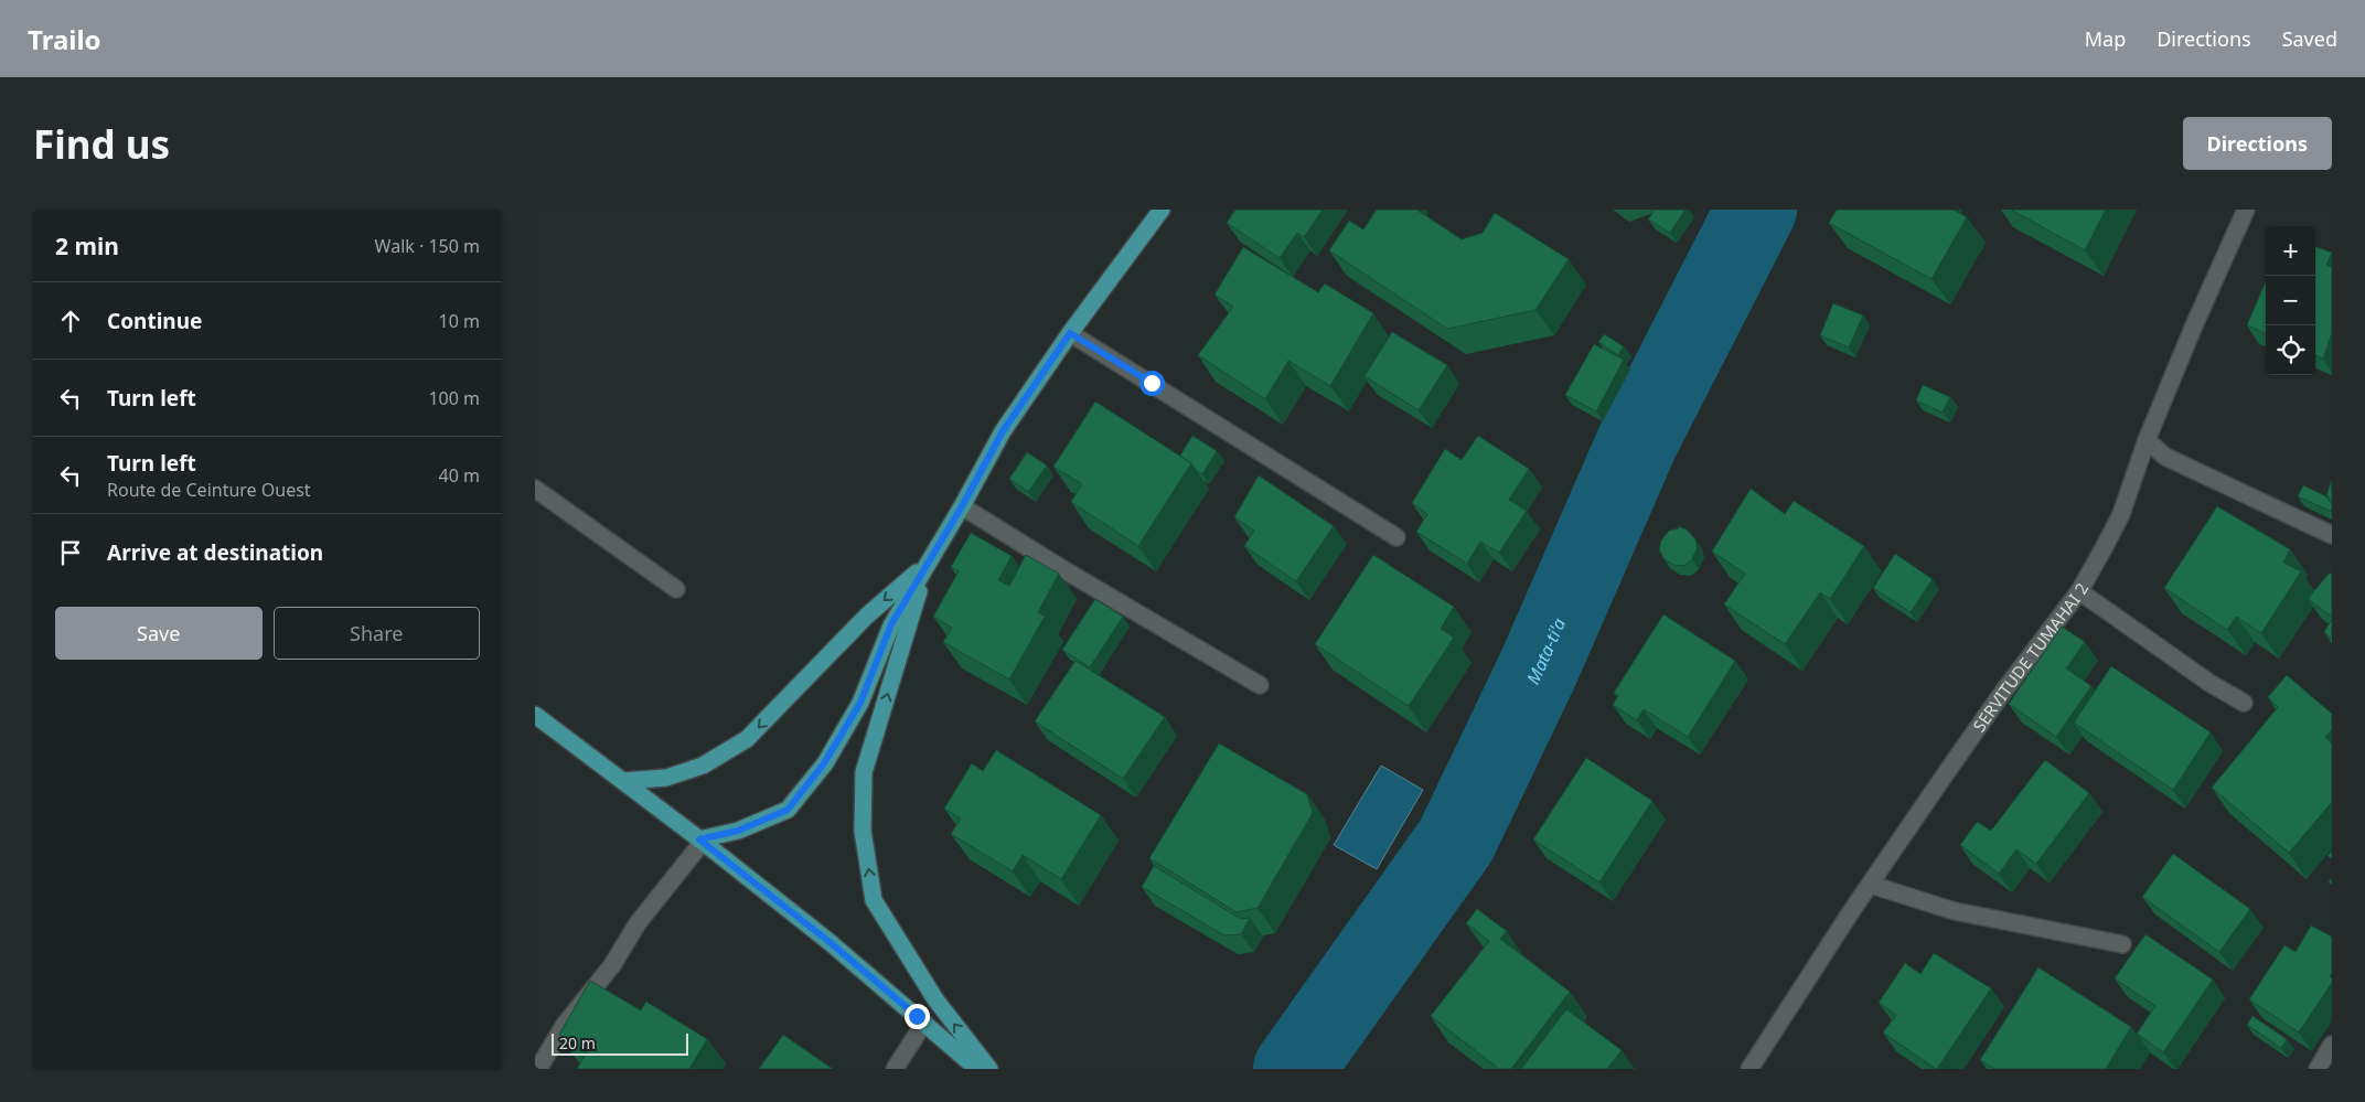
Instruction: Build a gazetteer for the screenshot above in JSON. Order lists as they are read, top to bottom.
{
  "streets": {
    "street": ["SERVITUDE TUMAHAI 2"]
  },
  "water": ["Mata-ti'a"],
  "scale_bar": "20 m",
  "page": {
    "header": "Trailo",
    "nav": ["Map", "Directions", "Saved"],
    "buttons": [
      "Directions",
      ["Save", "Share"]
    ],
    "title": "Find us",
    "heading": ["2 min", "Walk · 150 m"],
    "map_buttons": ["+", "−"],
    "list": [
      ["Continue", "10 m"],
      ["Turn left", "100 m"],
      ["Turn left", "Route de Ceinture Ouest", "40 m"],
      "Arrive at destination"
    ],
    "scale": "20 m"
  }
}
